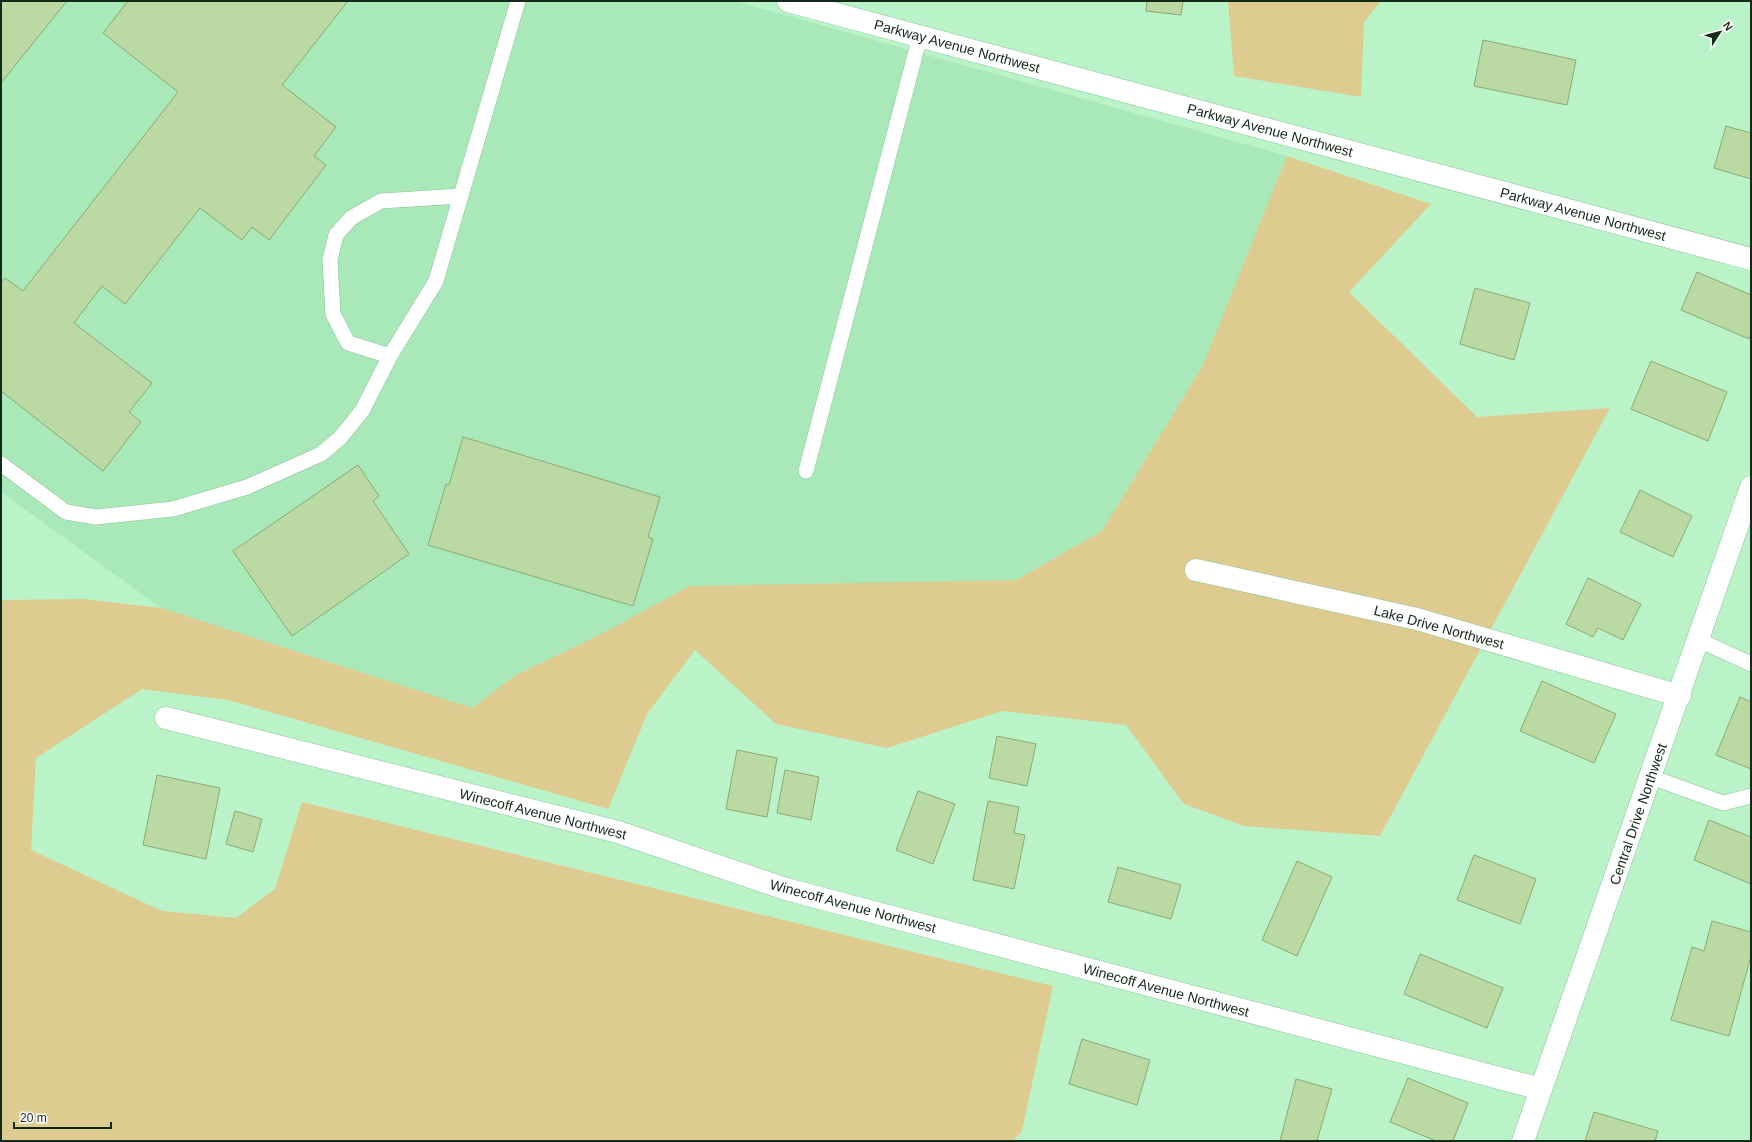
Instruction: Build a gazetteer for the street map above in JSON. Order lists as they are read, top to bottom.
{
  "streets": {
    "street": [
      "Parkway Avenue Northwest",
      "Lake Drive Northwest",
      "Winecoff Avenue Northwest",
      "Central Drive Northwest"
    ]
  },
  "crossings": [
    ["Lake Drive Northwest", "Central Drive Northwest"],
    ["Winecoff Avenue Northwest", "Central Drive Northwest"]
  ],
  "scale_bar": "20 m",
  "north": "top right"
}
